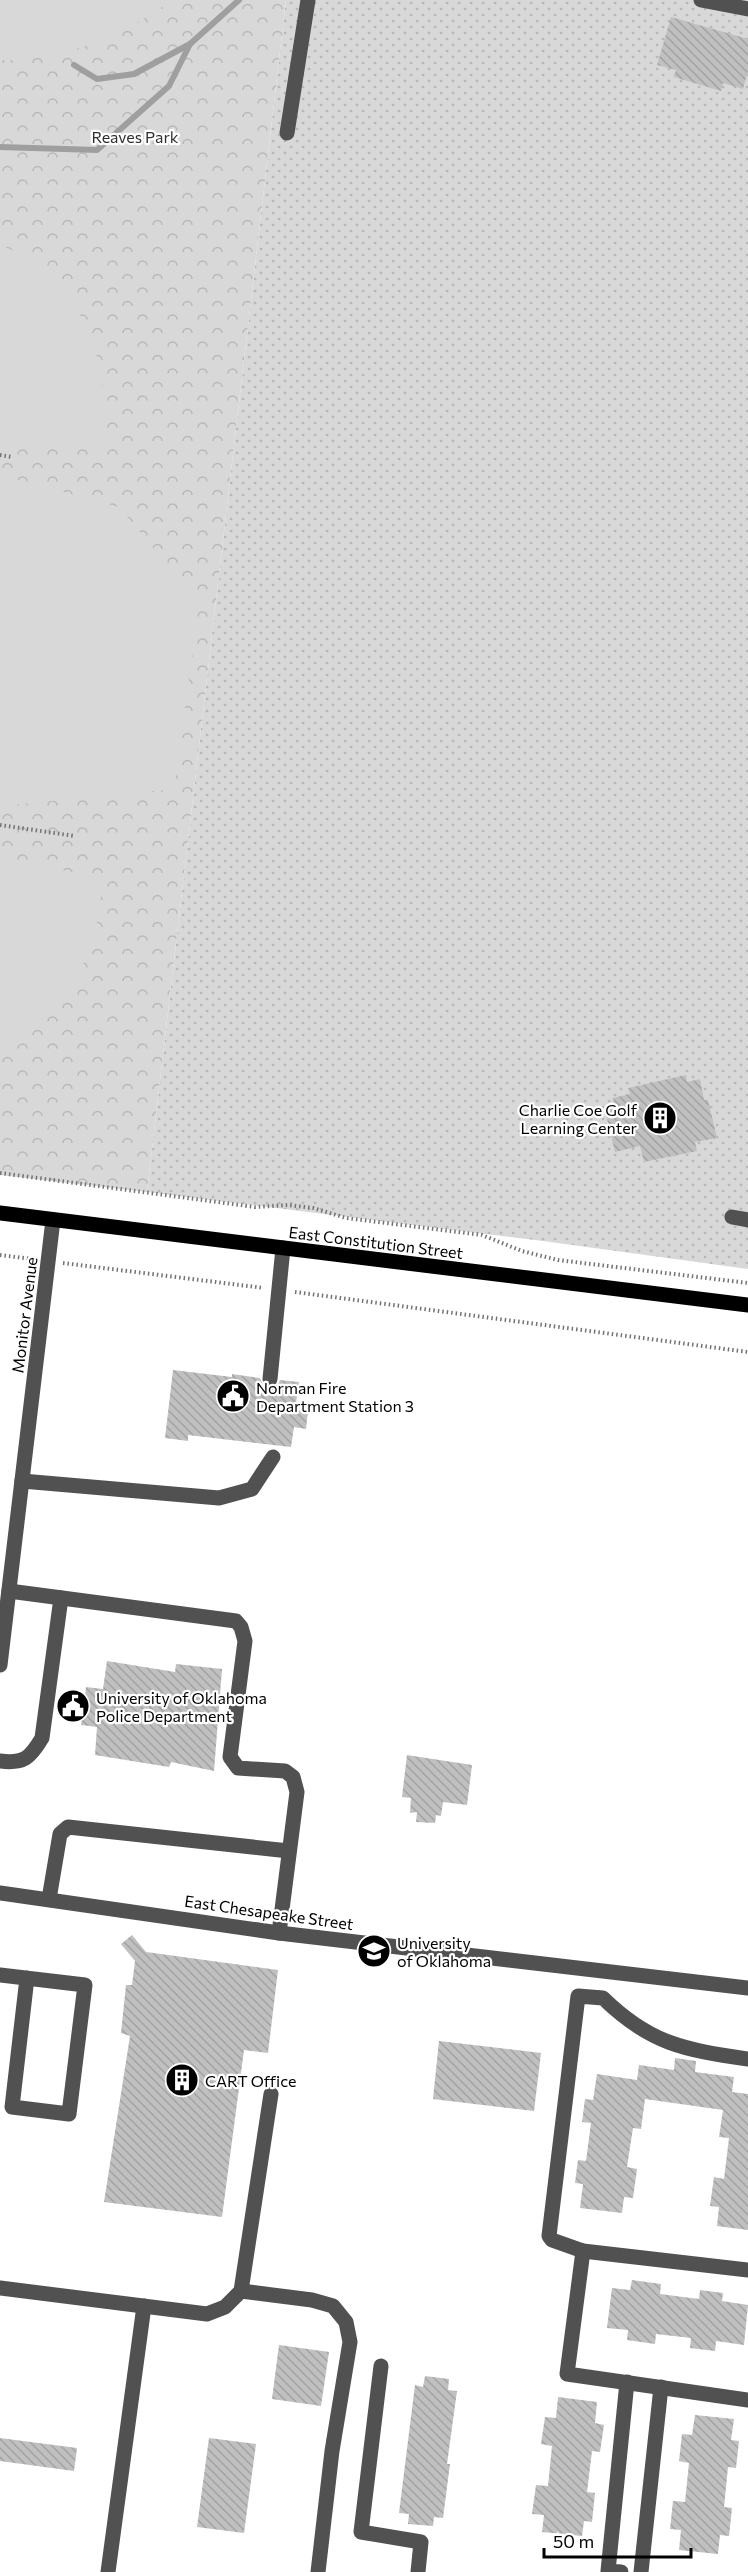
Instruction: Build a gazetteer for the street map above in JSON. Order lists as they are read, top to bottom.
{
  "streets": {
    "main road": ["East Constitution Street"],
    "street": ["Monitor Avenue", "East Chesapeake Street"]
  },
  "crossings": [
    ["East Constitution Street", "Monitor Avenue"]
  ],
  "parks": ["Reaves Park"],
  "places": {
    "building": ["Charlie Coe Golf Learning Center", "CART Office"],
    "public building": ["Norman Fire Department Station 3", "University of Oklahoma Police Department"],
    "school or university": ["University of Oklahoma"]
  },
  "scale_bar": "50 m"
}
